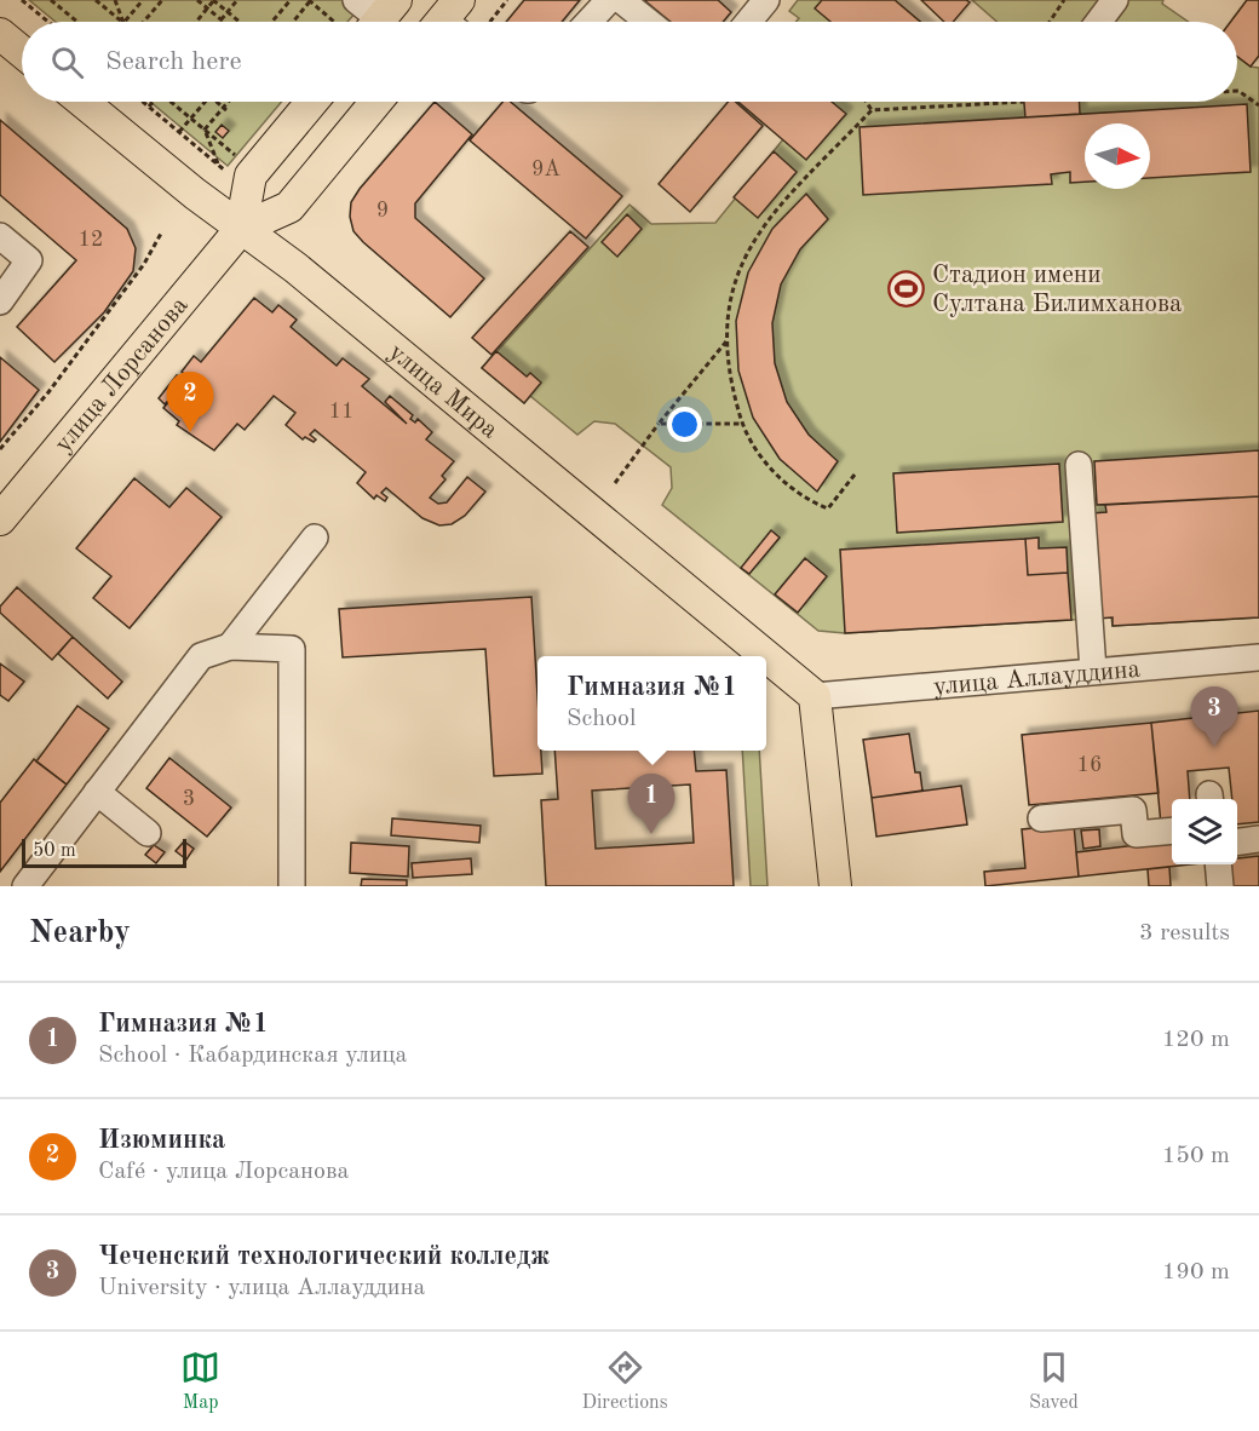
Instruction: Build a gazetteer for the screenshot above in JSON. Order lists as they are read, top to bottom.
{
  "streets": {
    "main road": ["улица Лорсанова", "улица Мира"],
    "street": ["улица Аллауддина"]
  },
  "crossings": [
    ["улица Лорсанова", "улица Мира"],
    ["улица Мира", "улица Аллауддина"]
  ],
  "places": {
    "sports": ["Стадион имени Султана Билимханова"]
  },
  "house_numbers": [
    "9А",
    "9",
    "12",
    "11",
    "16",
    "3"
  ],
  "scale_bar": "50 m",
  "north": "right",
  "page": {
    "search": "Search here",
    "pins": ["2", "3", "1"],
    "popup": ["Гимназия №1", "School"],
    "scale": "50 m",
    "heading": ["Nearby", "3 results"],
    "list": [
      {
        "mark": "1",
        "name": "Гимназия №1",
        "note": "School · Кабардинская улица",
        "value": "120 m"
      },
      {
        "mark": "2",
        "name": "Изюминка",
        "note": "Café · улица Лорсанова",
        "value": "150 m"
      },
      {
        "mark": "3",
        "name": "Чеченский технологический колледж",
        "note": "University · улица Аллауддина",
        "value": "190 m"
      }
    ],
    "nav": ["Map", "Directions", "Saved"]
  }
}
